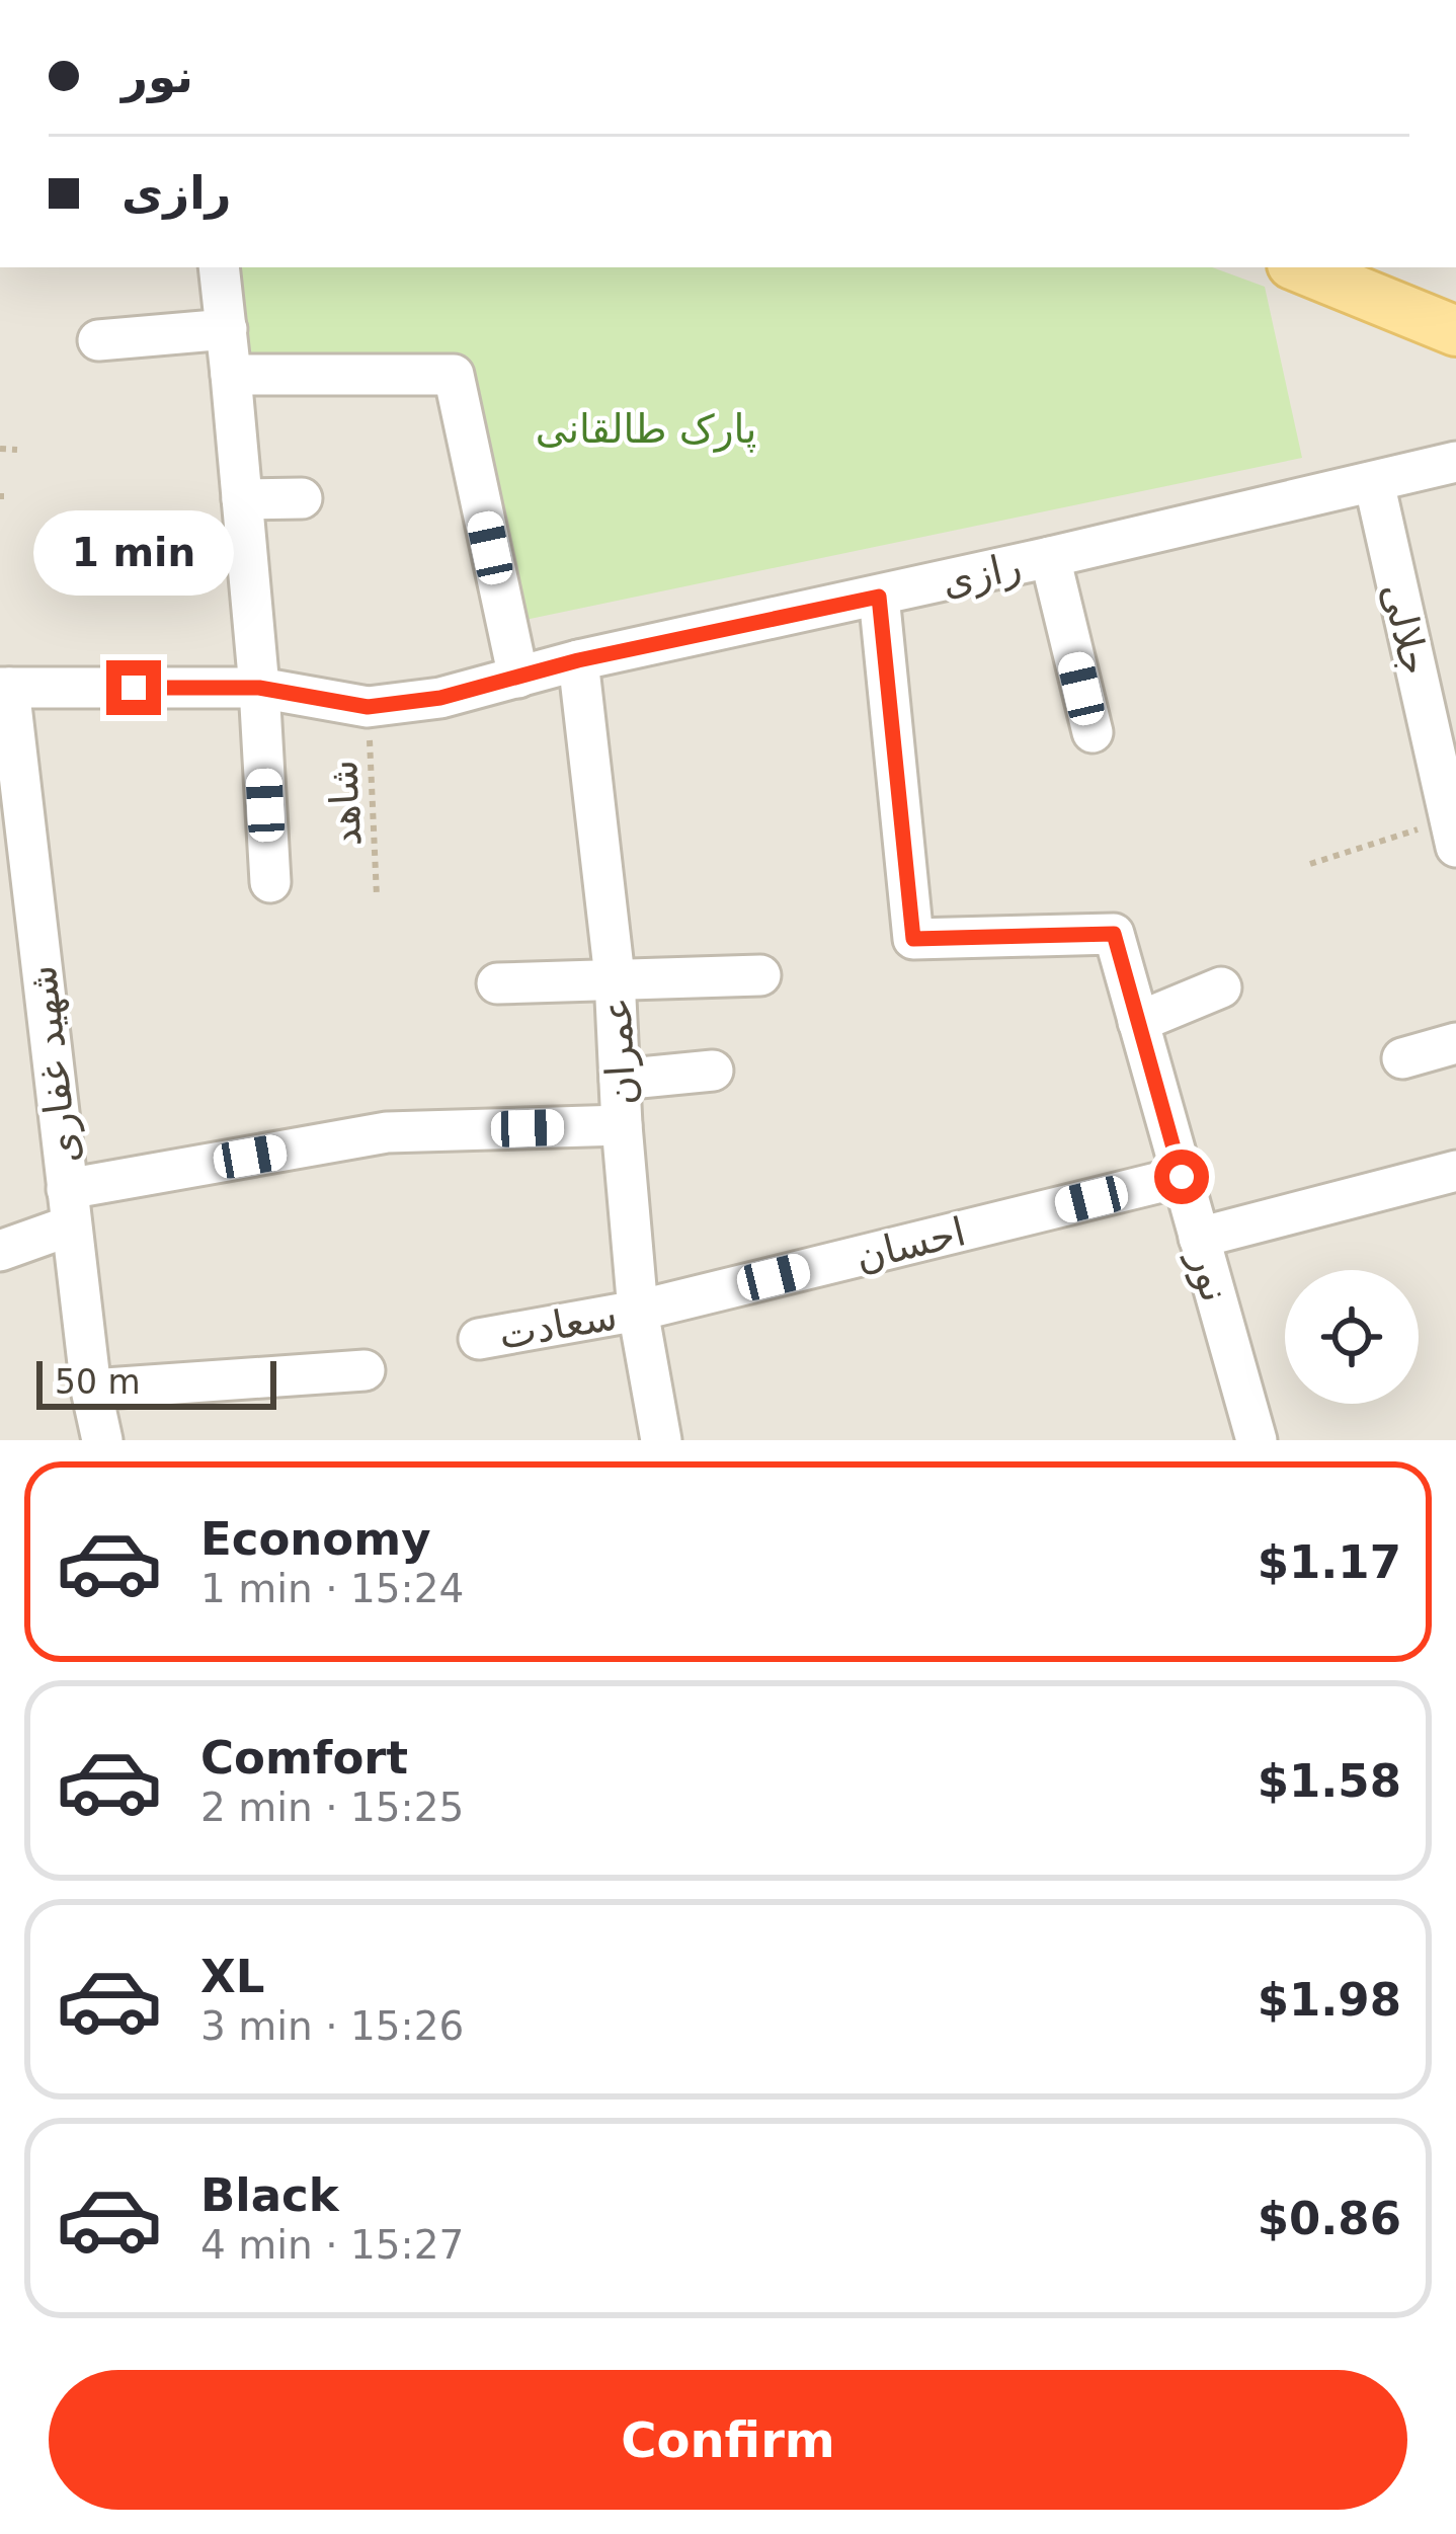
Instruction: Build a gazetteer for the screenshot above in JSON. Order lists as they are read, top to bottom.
{
  "streets": {
    "street": [
      "رازی",
      "جلالی",
      "عمران",
      "شهید غفاری",
      "احسان",
      "نور",
      "سعادت"
    ],
    "path": ["شاهد"]
  },
  "crossings": [
    ["رازی", "جلالی"],
    ["رازی", "شاهد"],
    ["رازی", "عمران"],
    ["رازی", "شهید غفاری"],
    ["رازی", "نور"],
    ["عمران", "احسان"],
    ["عمران", "سعادت"],
    ["احسان", "نور"],
    ["احسان", "سعادت"]
  ],
  "parks": ["پارک طالقانی"],
  "scale_bar": "50 m",
  "page": {
    "banner": ["نور", "رازی"],
    "bubble": "1 min",
    "scale": "50 m",
    "list": [
      {
        "name": "Economy",
        "note": "1 min · 15:24",
        "value": "$1.17"
      },
      {
        "name": "Comfort",
        "note": "2 min · 15:25",
        "value": "$1.58"
      },
      {
        "name": "XL",
        "note": "3 min · 15:26",
        "value": "$1.98"
      },
      {
        "name": "Black",
        "note": "4 min · 15:27",
        "value": "$0.86"
      }
    ],
    "buttons": "Confirm"
  }
}
